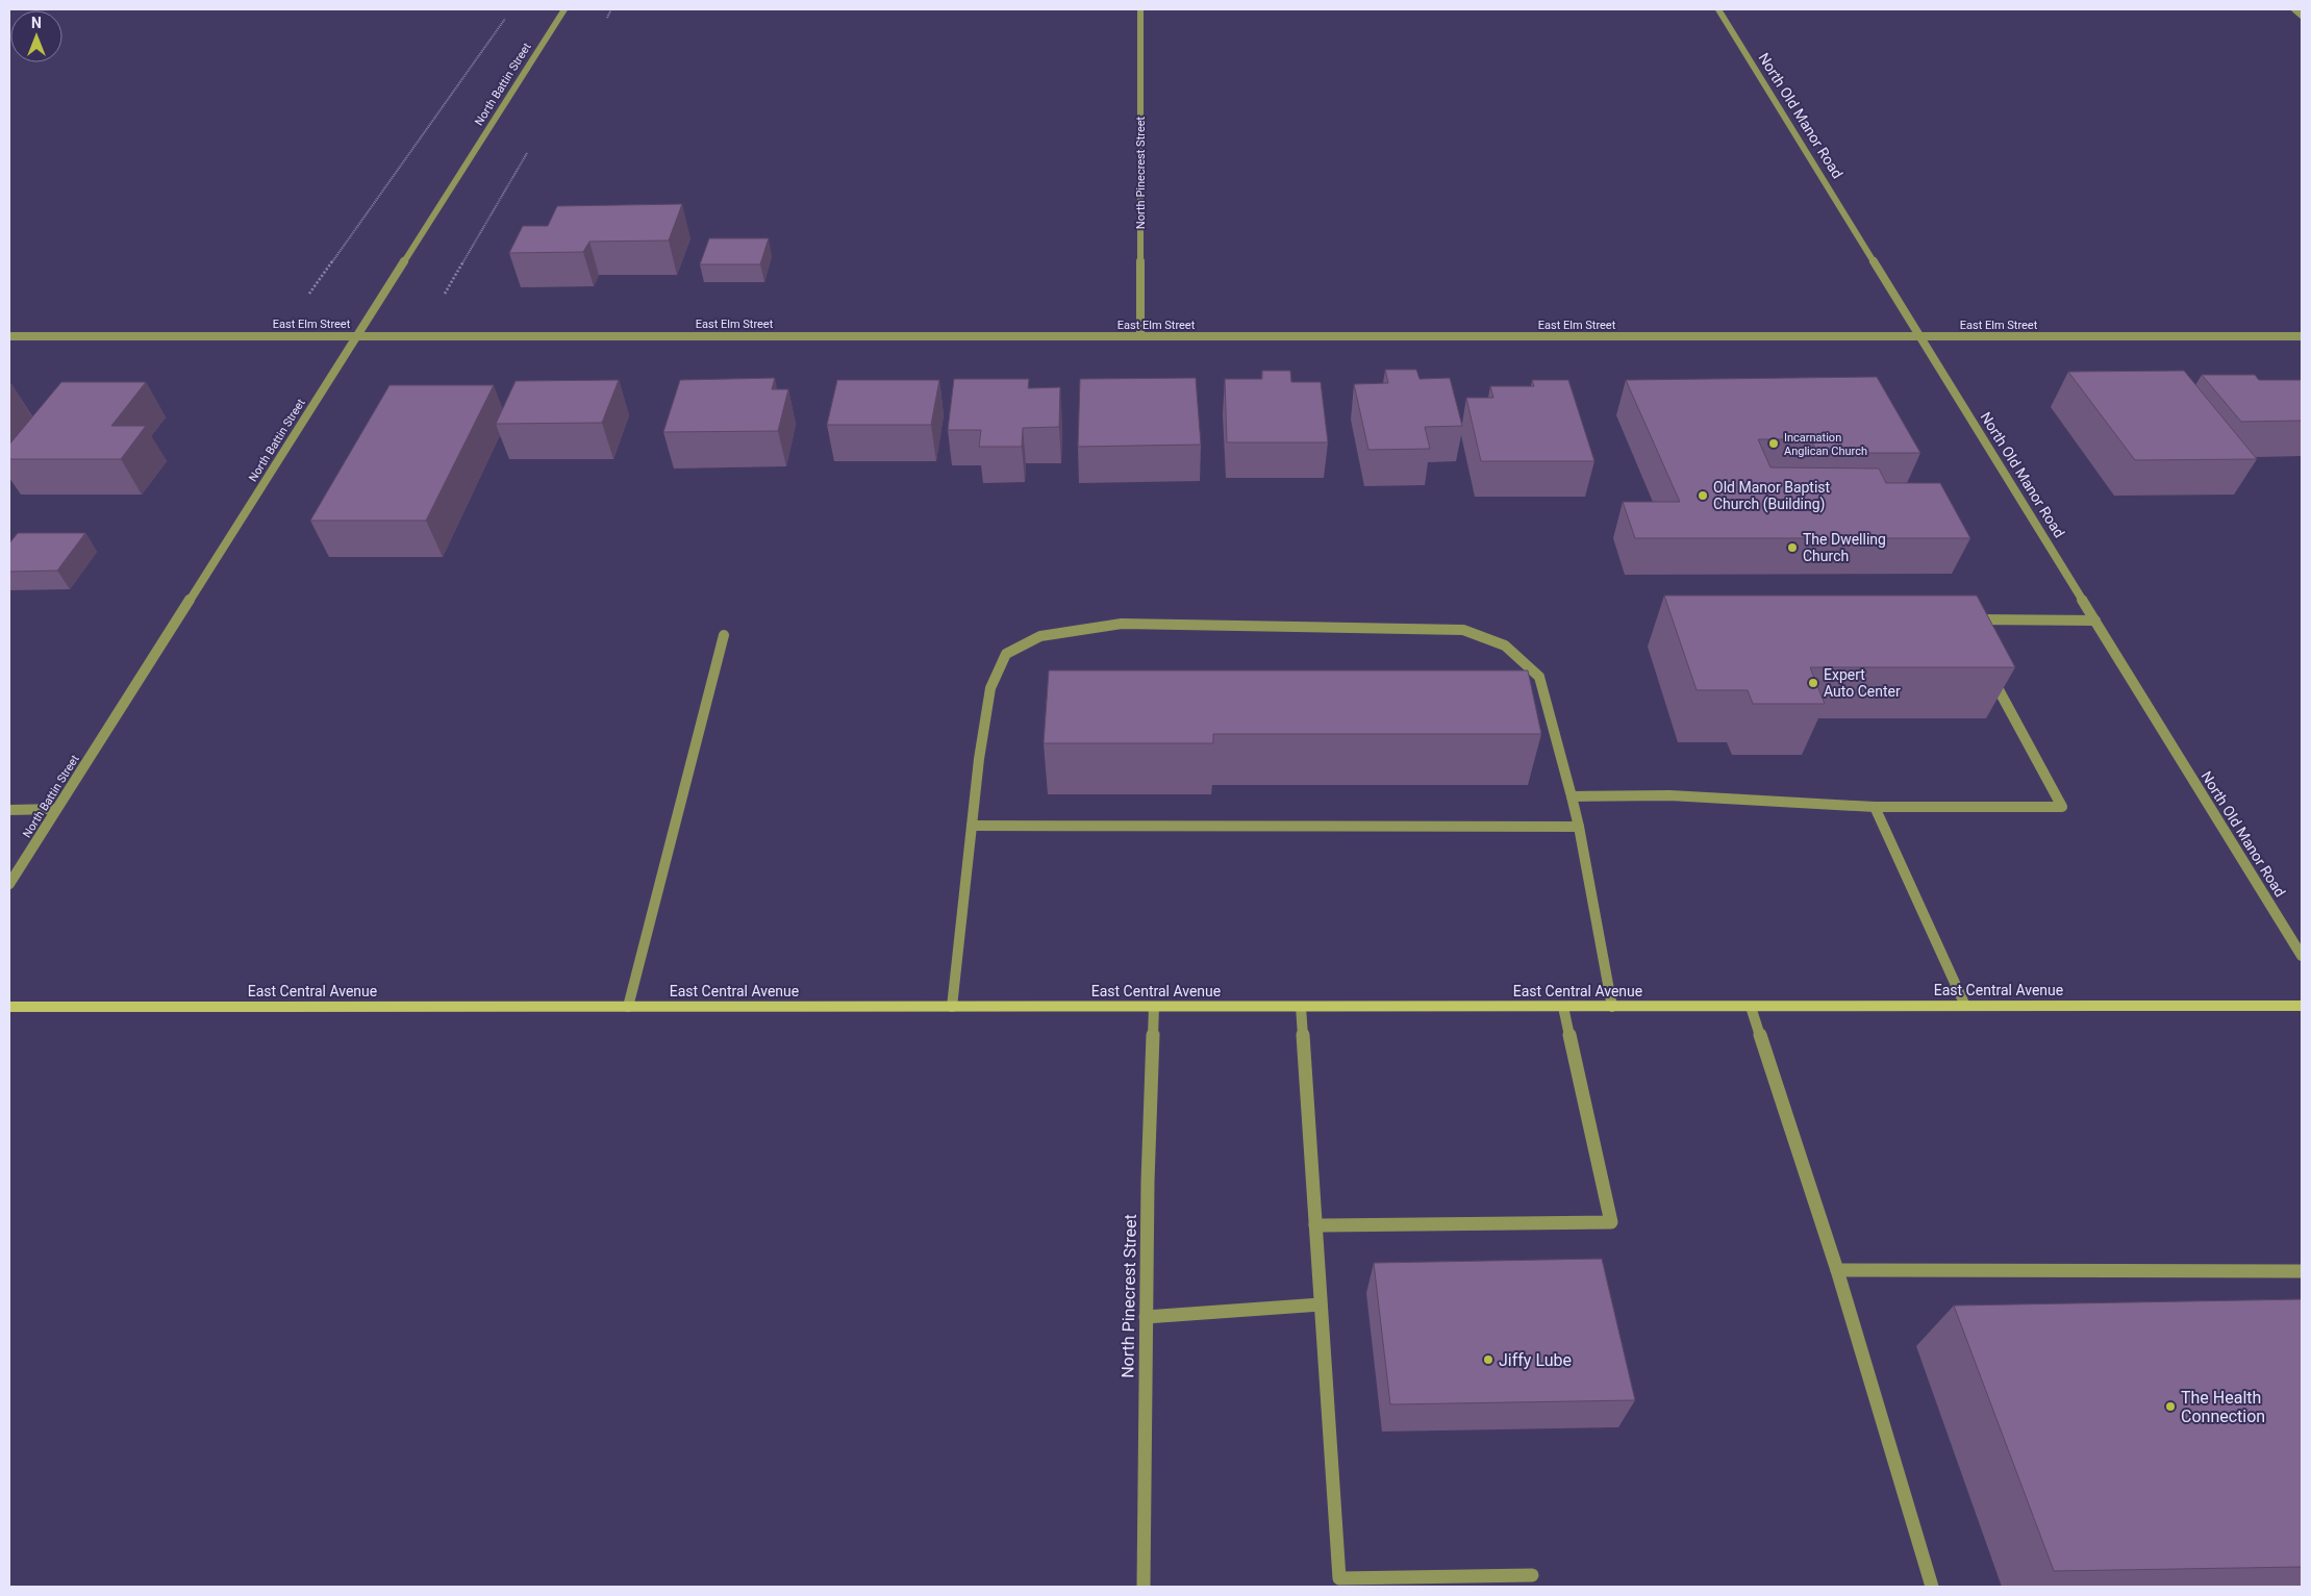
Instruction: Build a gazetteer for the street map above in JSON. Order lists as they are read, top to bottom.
{
  "streets": {
    "main road": ["East Central Avenue"],
    "street": [
      "North Battin Street",
      "North Old Manor Road",
      "North Pinecrest Street",
      "East Elm Street"
    ]
  },
  "crossings": [
    ["North Battin Street", "East Elm Street"],
    ["North Old Manor Road", "East Elm Street"],
    ["North Pinecrest Street", "East Elm Street"],
    ["North Pinecrest Street", "East Central Avenue"]
  ],
  "places": [
    "Incarnation Anglican Church",
    "Old Manor Baptist Church (Building)",
    "The Dwelling Church",
    "Expert Auto Center",
    "Jiffy Lube",
    "The Health Connection"
  ],
  "north": "top"
}
